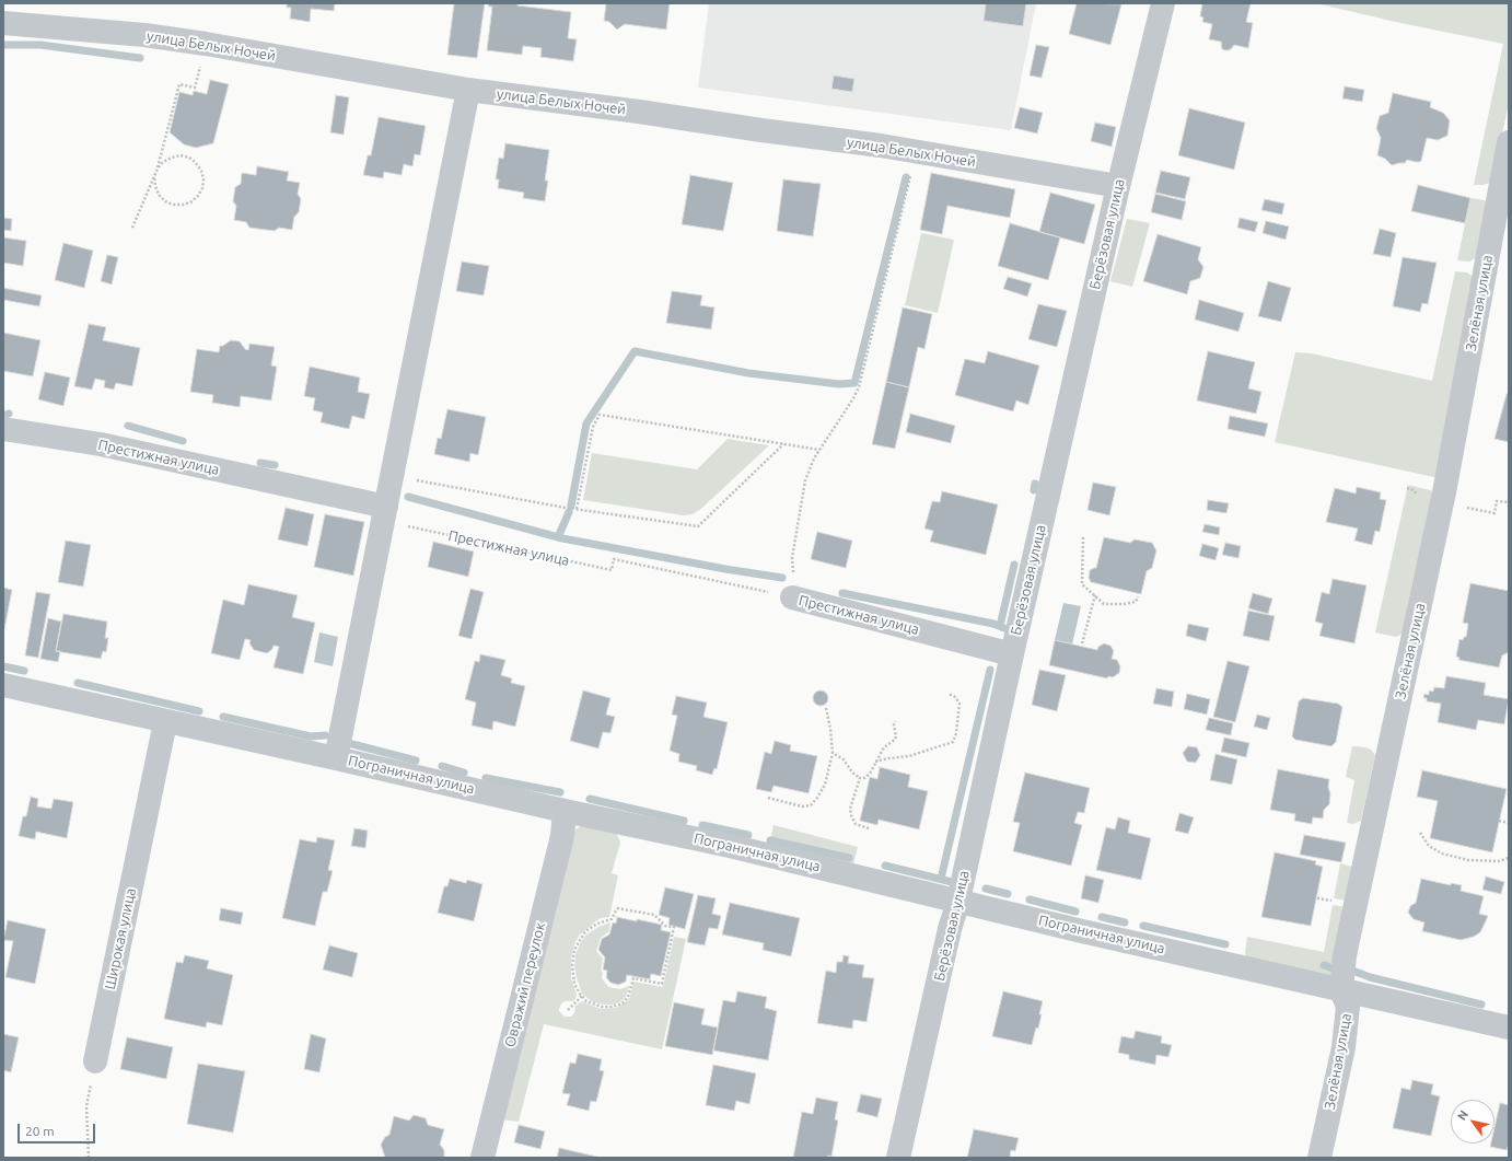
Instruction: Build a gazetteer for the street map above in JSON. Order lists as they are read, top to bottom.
{
  "streets": {
    "street": [
      "улица Белых Ночей",
      "Берёзовая улица",
      "Зелёная улица",
      "Престижная улица",
      "Пограничная улица",
      "Широкая улица",
      "Овражий переулок"
    ]
  },
  "crossings": [
    ["улица Белых Ночей", "Берёзовая улица"],
    ["Берёзовая улица", "Престижная улица"],
    ["Берёзовая улица", "Пограничная улица"],
    ["Зелёная улица", "Пограничная улица"],
    ["Пограничная улица", "Широкая улица"],
    ["Пограничная улица", "Овражий переулок"]
  ],
  "scale_bar": "20 m",
  "north": "top left"
}
